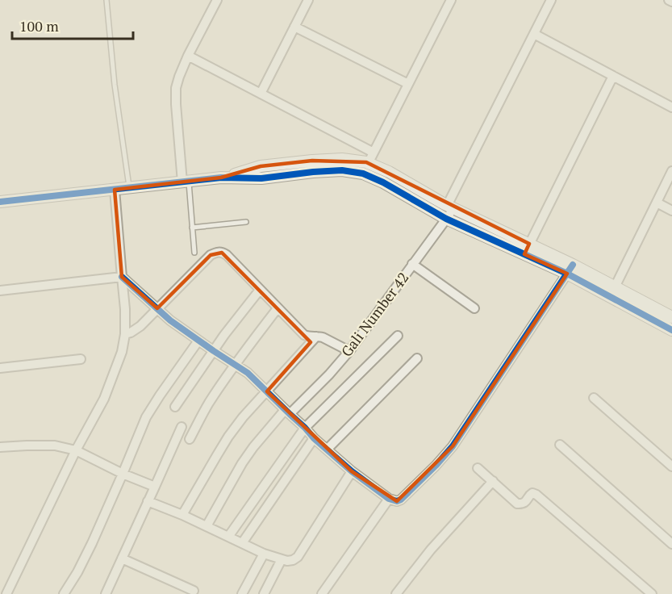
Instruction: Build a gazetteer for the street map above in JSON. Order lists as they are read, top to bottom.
{
  "streets": {
    "street": ["Gali Number 42"]
  },
  "scale_bar": "100 m"
}
